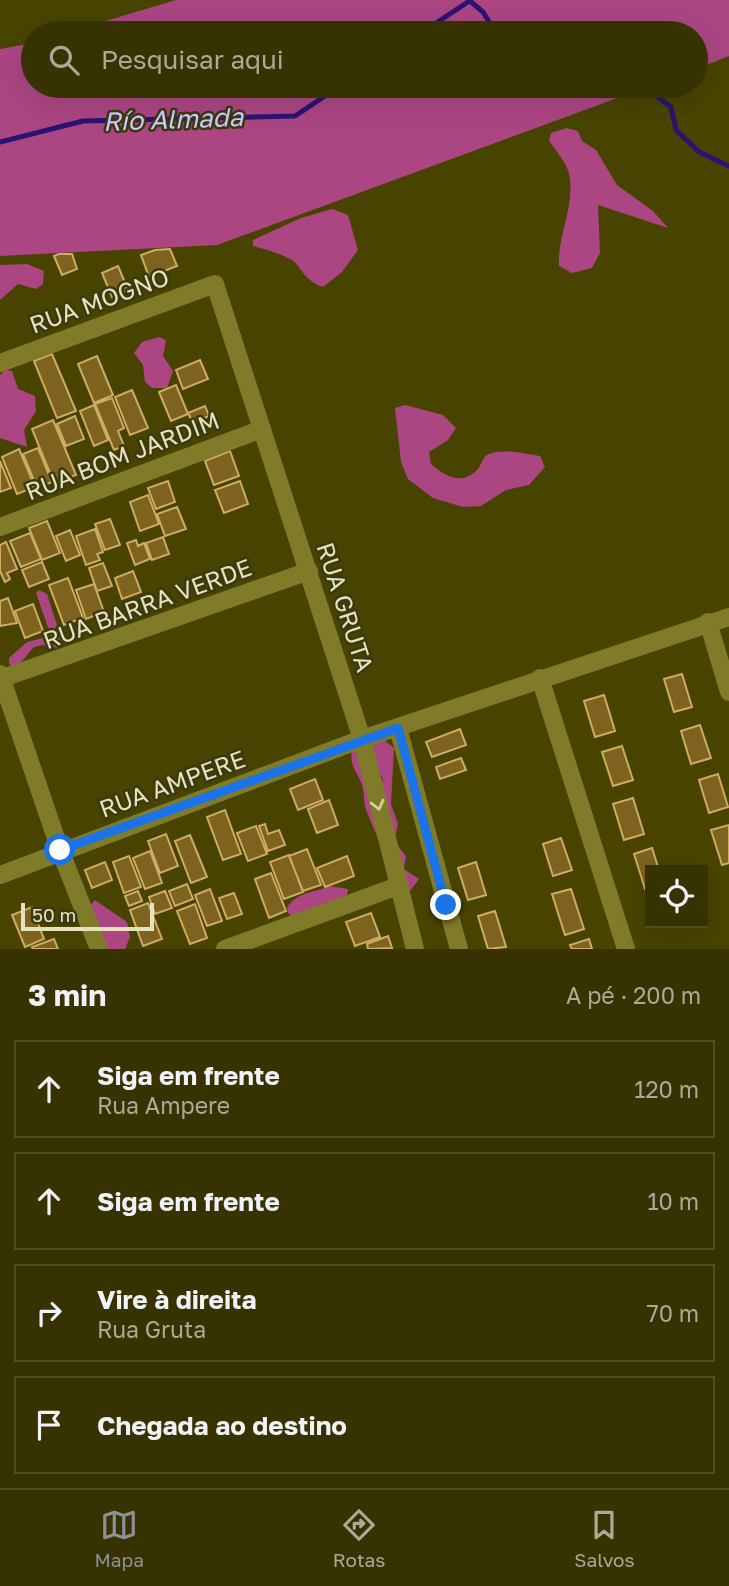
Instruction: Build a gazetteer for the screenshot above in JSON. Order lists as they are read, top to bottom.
{
  "streets": {
    "street": [
      "RUA MOGNO",
      "RUA BOM JARDIM",
      "RUA BARRA VERDE",
      "RUA GRUTA",
      "RUA AMPERE"
    ]
  },
  "crossings": [
    ["RUA MOGNO", "RUA GRUTA"],
    ["RUA BOM JARDIM", "RUA GRUTA"],
    ["RUA BARRA VERDE", "RUA GRUTA"],
    ["RUA GRUTA", "RUA AMPERE"]
  ],
  "water": ["Río Almada"],
  "scale_bar": "50 m",
  "page": {
    "search": "Pesquisar aqui",
    "scale": "50 m",
    "heading": ["3 min", "A pé · 200 m"],
    "list": [
      ["Siga em frente", "Rua Ampere", "120 m"],
      ["Siga em frente", "10 m"],
      ["Vire à direita", "Rua Gruta", "70 m"],
      "Chegada ao destino"
    ],
    "nav": ["Mapa", "Rotas", "Salvos"]
  }
}
